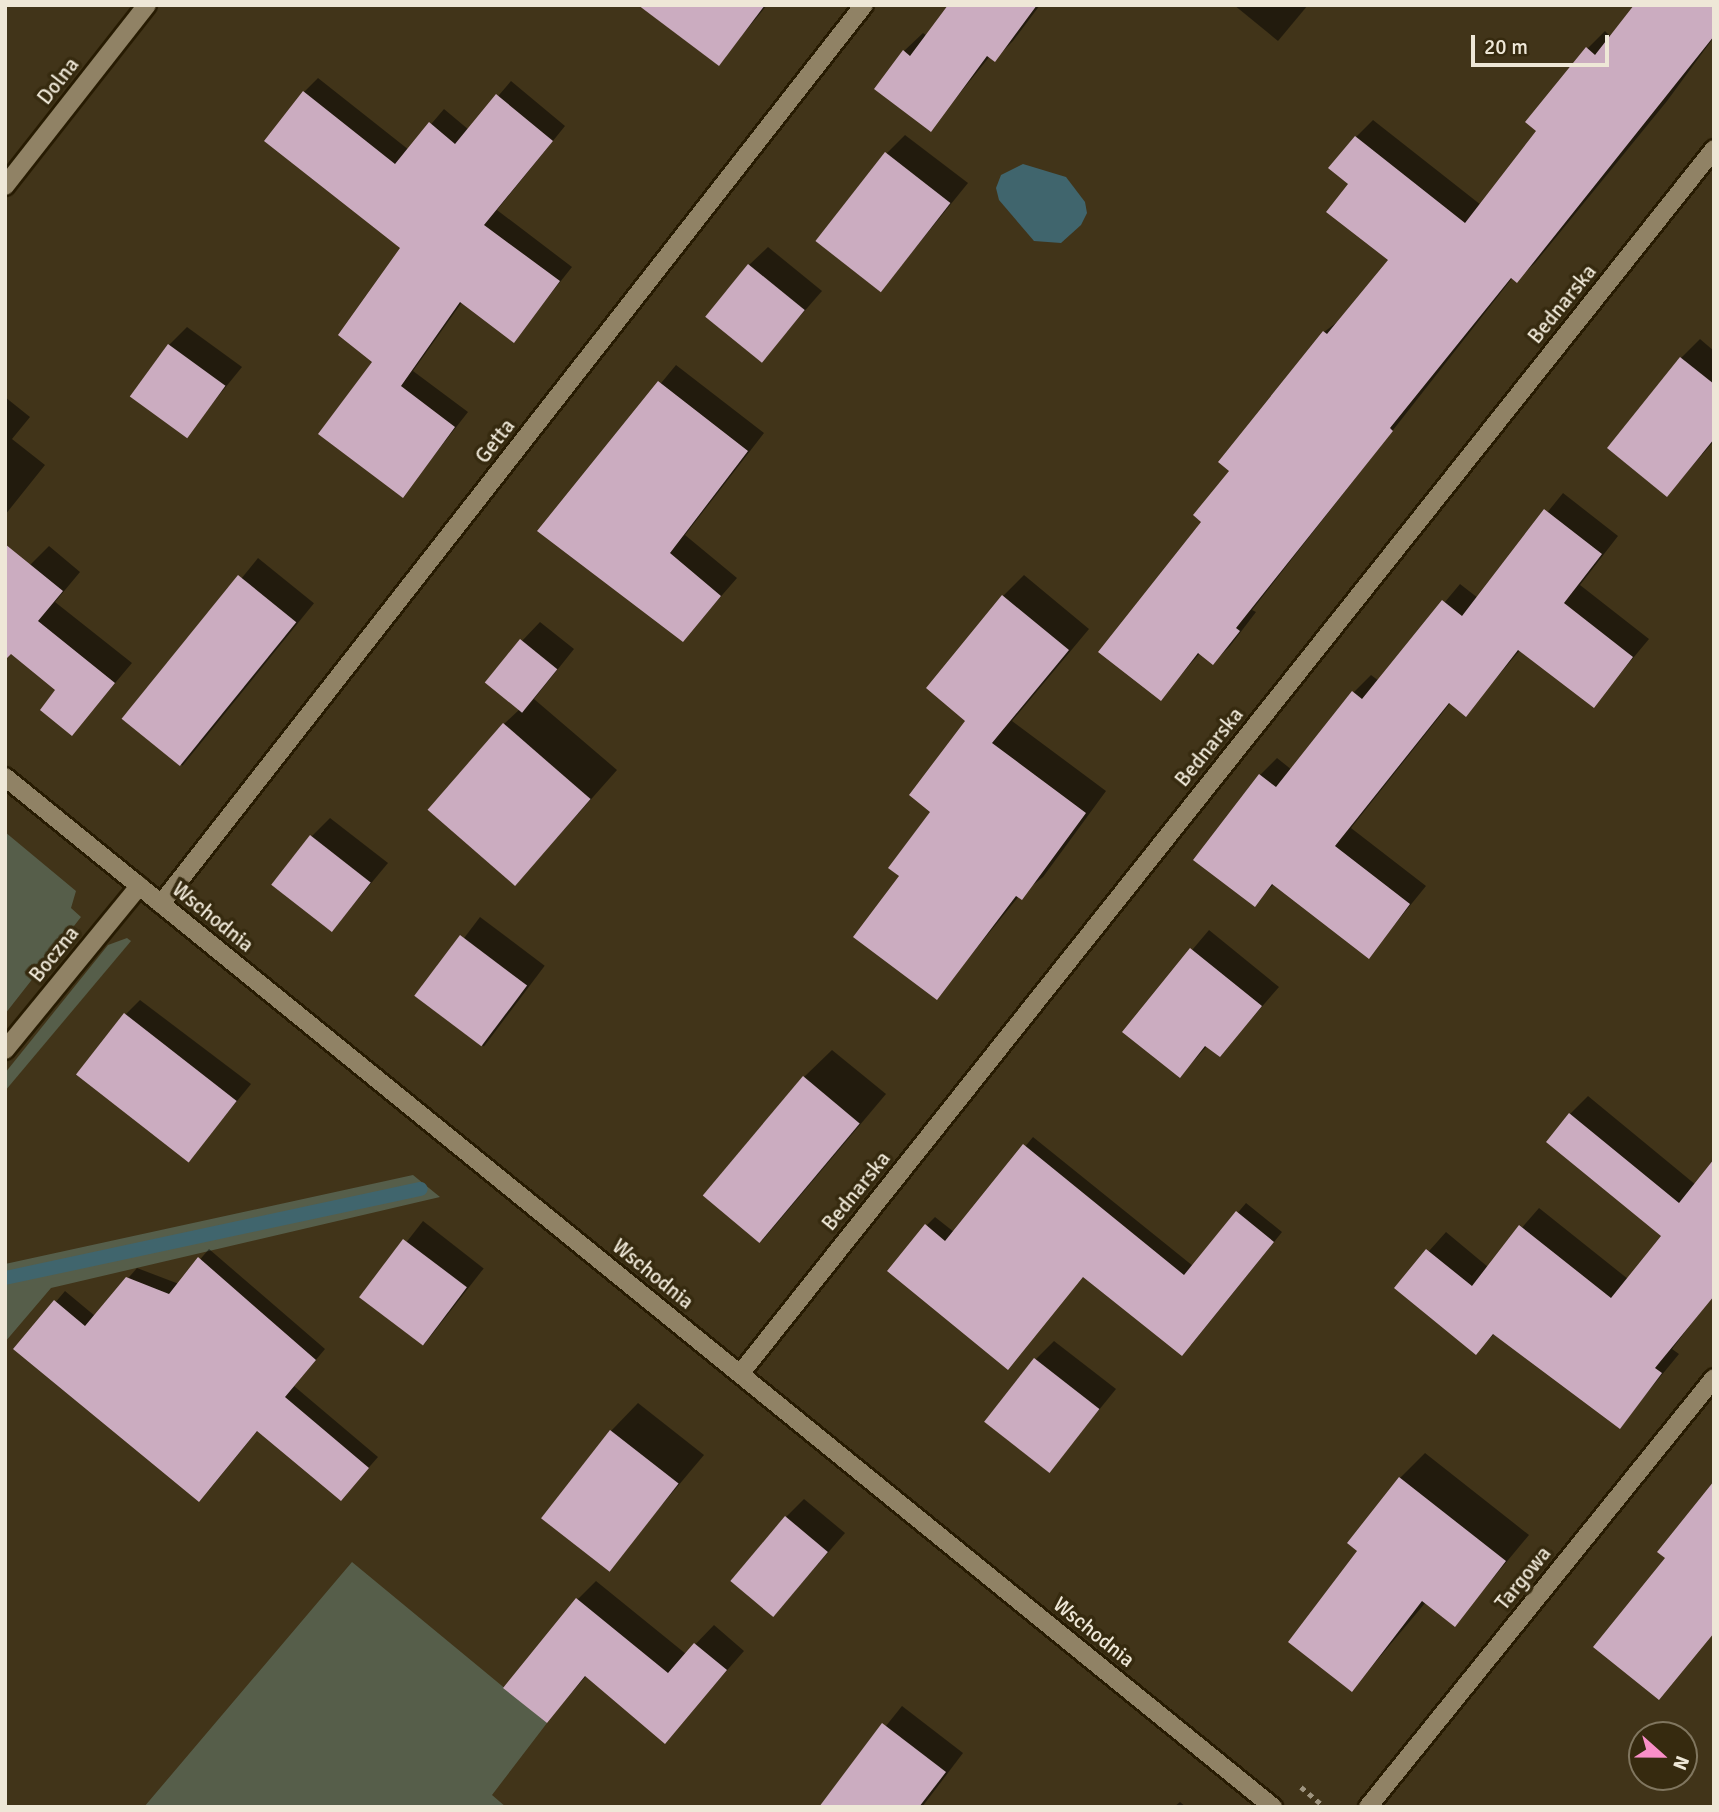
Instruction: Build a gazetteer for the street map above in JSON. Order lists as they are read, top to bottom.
{
  "streets": {
    "street": [
      "Dolna",
      "Bednarska",
      "Getta",
      "Wschodnia",
      "Boczna",
      "Targowa"
    ]
  },
  "crossings": [
    ["Bednarska", "Wschodnia"],
    ["Getta", "Wschodnia"],
    ["Wschodnia", "Boczna"]
  ],
  "scale_bar": "20 m",
  "north": "right"
}
